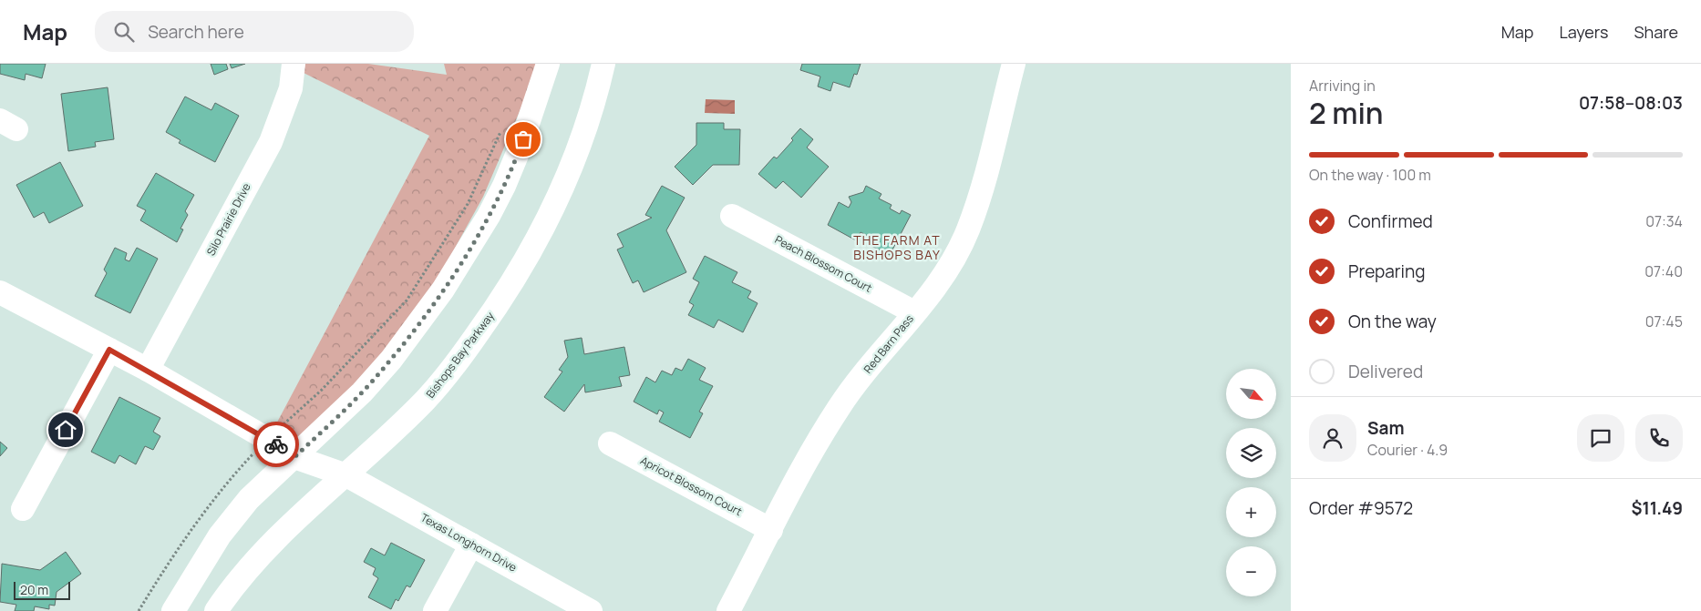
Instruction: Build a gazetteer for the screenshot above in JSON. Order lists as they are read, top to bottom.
{
  "streets": {
    "street": [
      "Silo Prairie Drive",
      "Peach Blossom Court",
      "Red Barn Pass",
      "Bishops Bay Parkway",
      "Apricot Blossom Court",
      "Texas Longhorn Drive"
    ]
  },
  "crossings": [
    ["Silo Prairie Drive", "Texas Longhorn Drive"],
    ["Peach Blossom Court", "Red Barn Pass"],
    ["Red Barn Pass", "Apricot Blossom Court"],
    ["Bishops Bay Parkway", "Texas Longhorn Drive"]
  ],
  "districts": ["THE FARM AT BISHOPS BAY"],
  "scale_bar": "20 m",
  "north": "bottom right",
  "page": {
    "header": "Map",
    "search": "Search here",
    "nav": ["Map", "Layers", "Share"],
    "heading": ["2 min", "Arriving in", "07:58–08:03"],
    "panel": [
      "Sam",
      "Courier · 4.9",
      "Order #9572",
      "$11.49"
    ],
    "bar": "On the way · 100 m",
    "list": [
      ["Confirmed", "07:34"],
      ["Preparing", "07:40"],
      ["On the way", "07:45"],
      "Delivered"
    ],
    "map_buttons": ["+", "−"],
    "scale": "20 m"
  }
}
